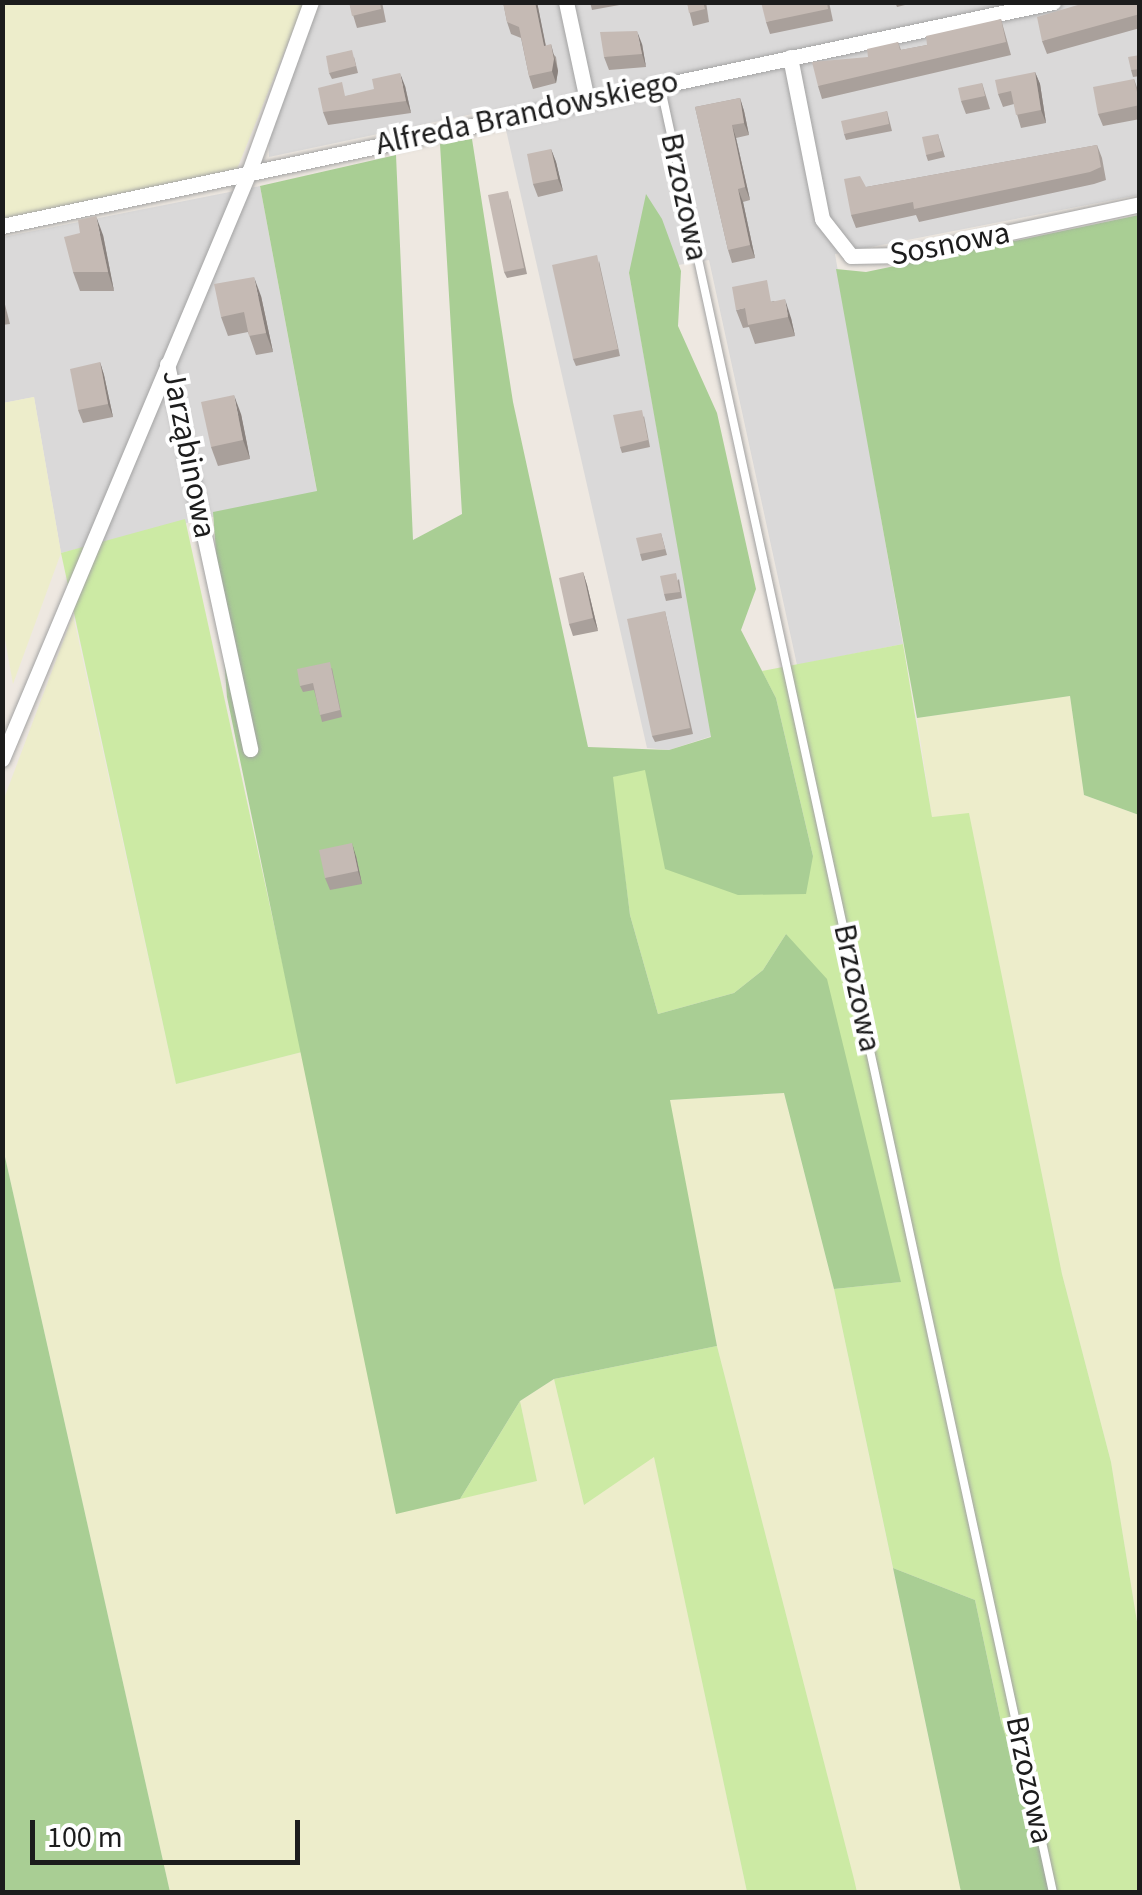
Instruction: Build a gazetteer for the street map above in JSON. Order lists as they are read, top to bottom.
{
  "streets": {
    "street": ["Alfreda Brandowskiego", "Sosnowa", "Jarząbinowa"],
    "lane": ["Brzozowa"]
  },
  "crossings": [
    ["Alfreda Brandowskiego", "Brzozowa"],
    ["Alfreda Brandowskiego", "Sosnowa"],
    ["Alfreda Brandowskiego", "Jarząbinowa"]
  ],
  "scale_bar": "100 m"
}
